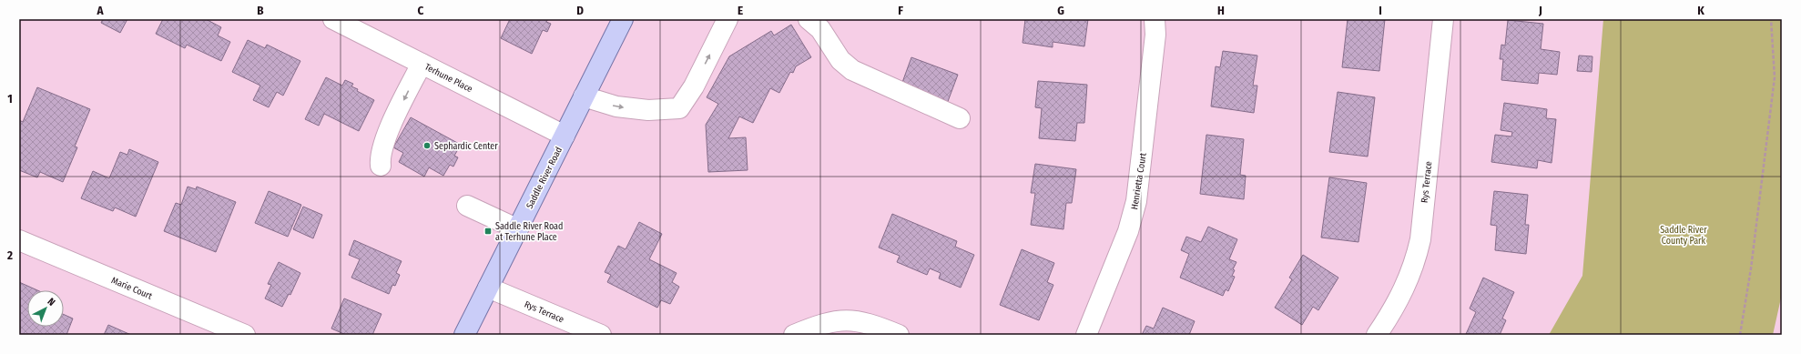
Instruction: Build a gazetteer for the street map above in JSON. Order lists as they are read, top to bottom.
{
  "streets": {
    "main road": ["Saddle River Road"],
    "street": [
      "Terhune Place",
      "Henrietta Court",
      "Rys Terrace",
      "Marie Court"
    ]
  },
  "crossings": [
    ["Terhune Place", "Saddle River Road"],
    ["Saddle River Road", "Rys Terrace"]
  ],
  "parks": ["Saddle River County Park"],
  "places": {
    "other": ["Sephardic Center"],
    "transit": ["Saddle River Road at Terhune Place"]
  },
  "north": "top right",
  "grid": {
    "columns": [
      "A",
      "B",
      "C",
      "D",
      "E",
      "F",
      "G",
      "H",
      "I",
      "J",
      "K"
    ],
    "rows": ["1", "2"]
  }
}
